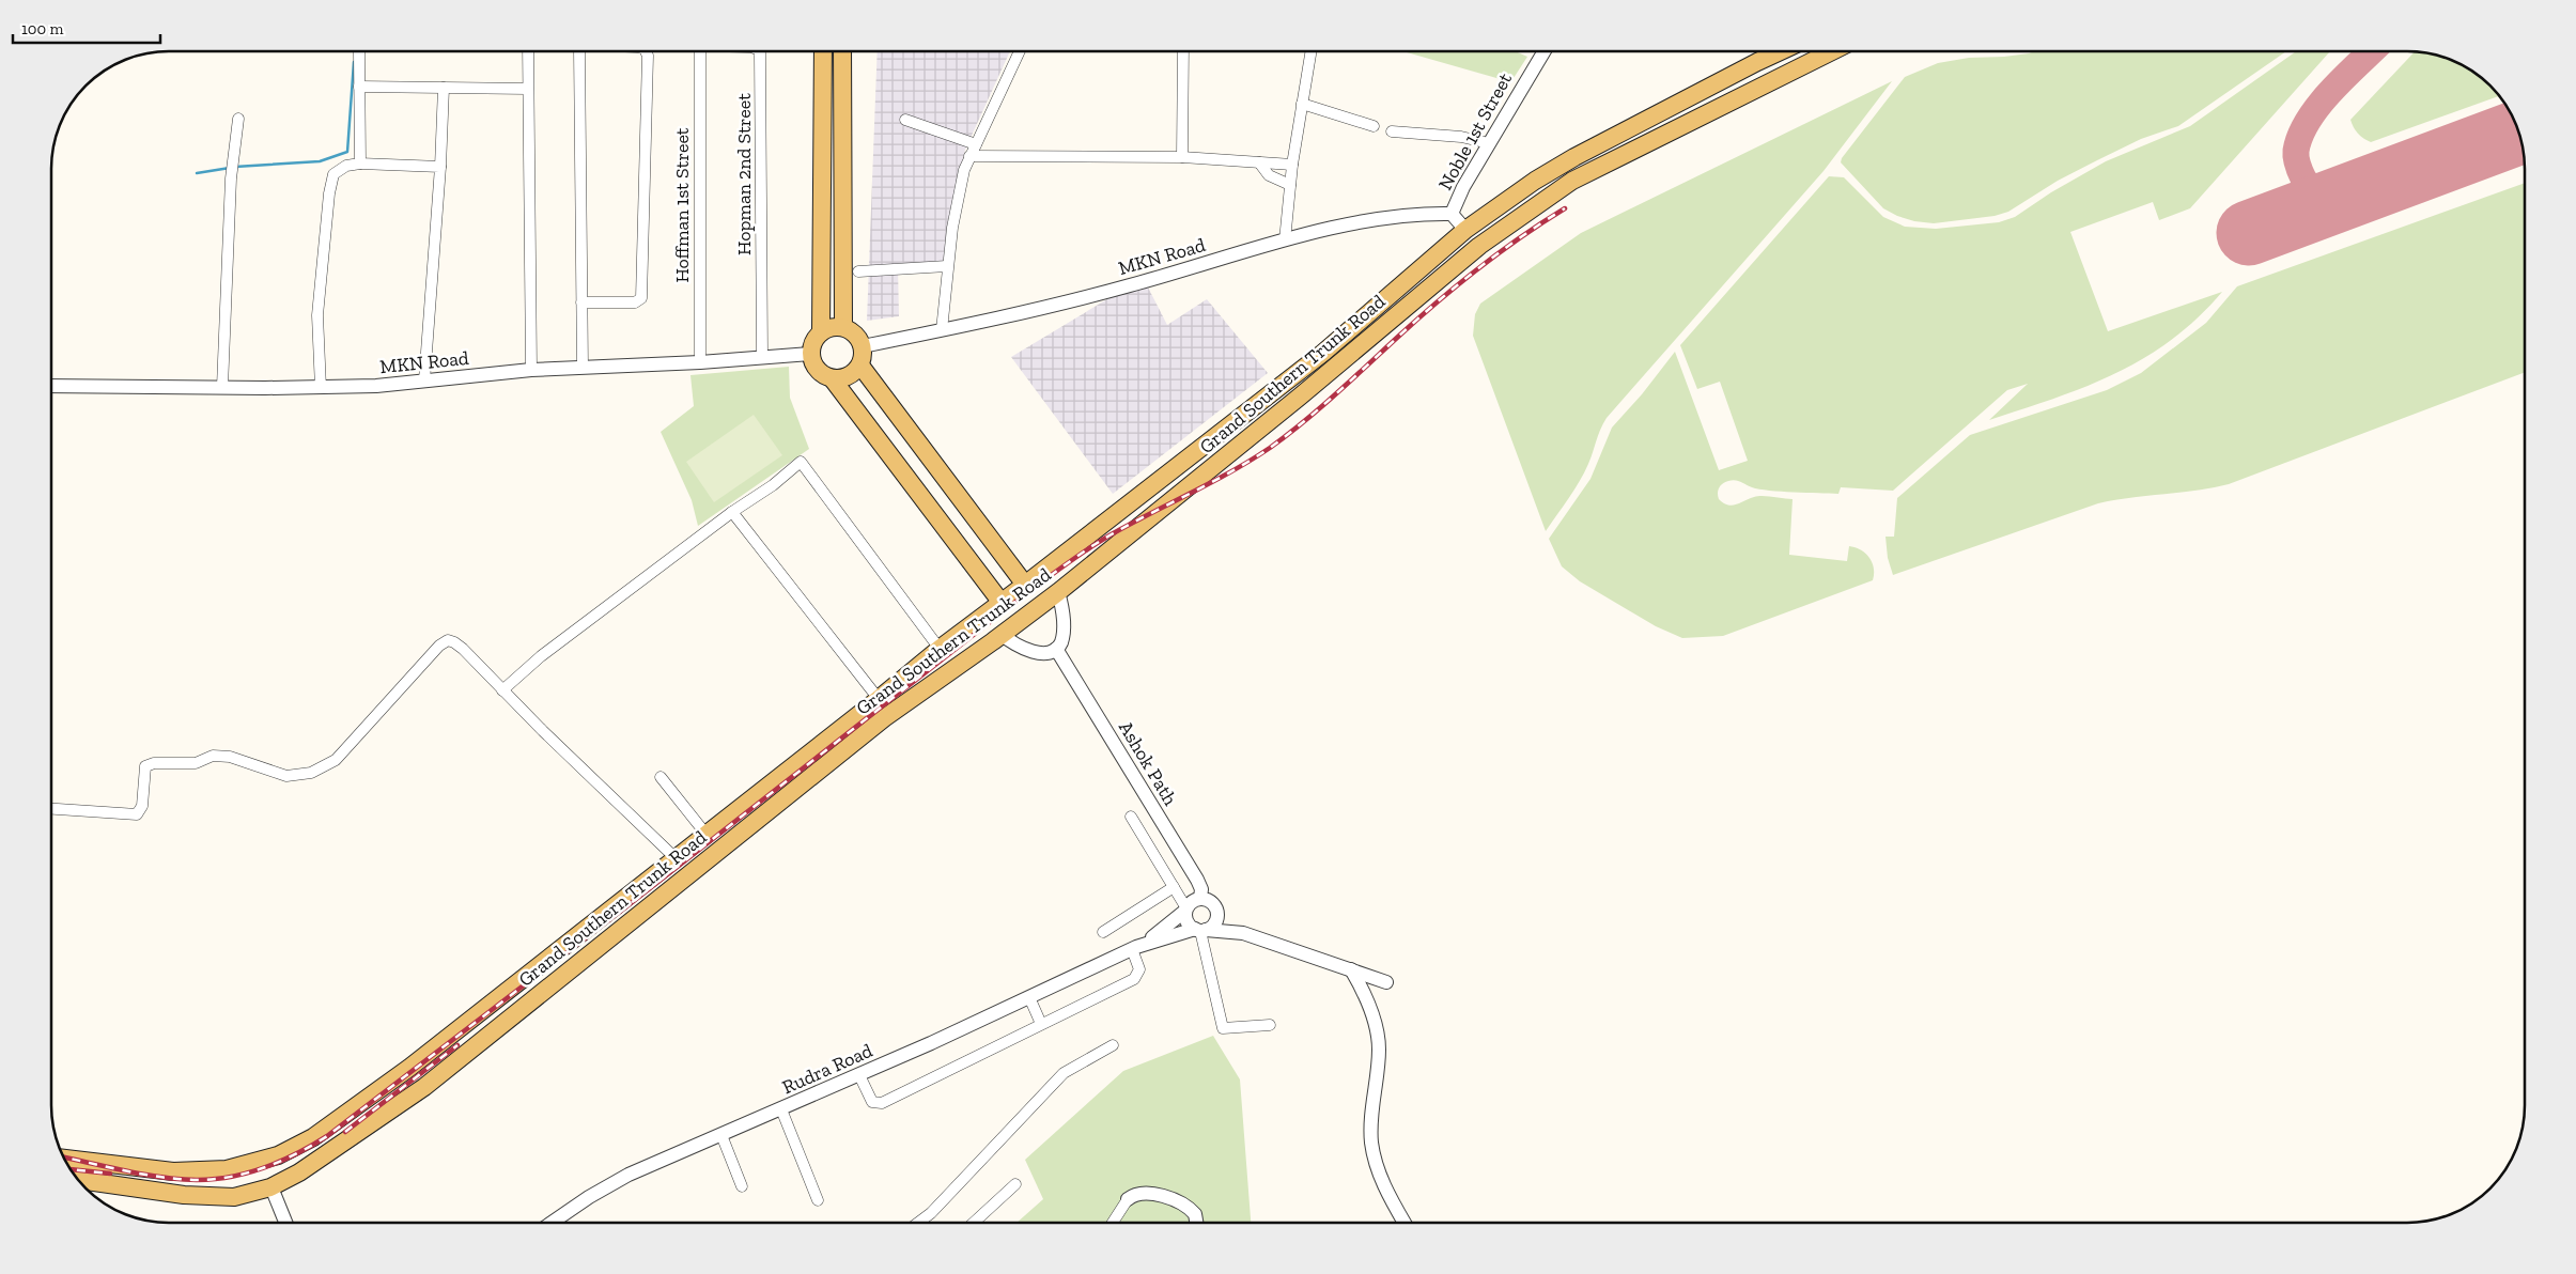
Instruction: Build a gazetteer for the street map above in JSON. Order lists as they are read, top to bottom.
{
  "streets": {
    "main road": ["Grand Southern Trunk Road"],
    "street": [
      "Noble 1st Street",
      "Hopman 2nd Street",
      "Hoffman 1st Street",
      "MKN Road",
      "Ashok Path",
      "Rudra Road"
    ]
  },
  "crossings": [
    ["Noble 1st Street", "MKN Road"],
    ["Hopman 2nd Street", "MKN Road"],
    ["Hoffman 1st Street", "MKN Road"],
    ["Ashok Path", "Rudra Road"]
  ],
  "scale_bar": "100 m"
}
